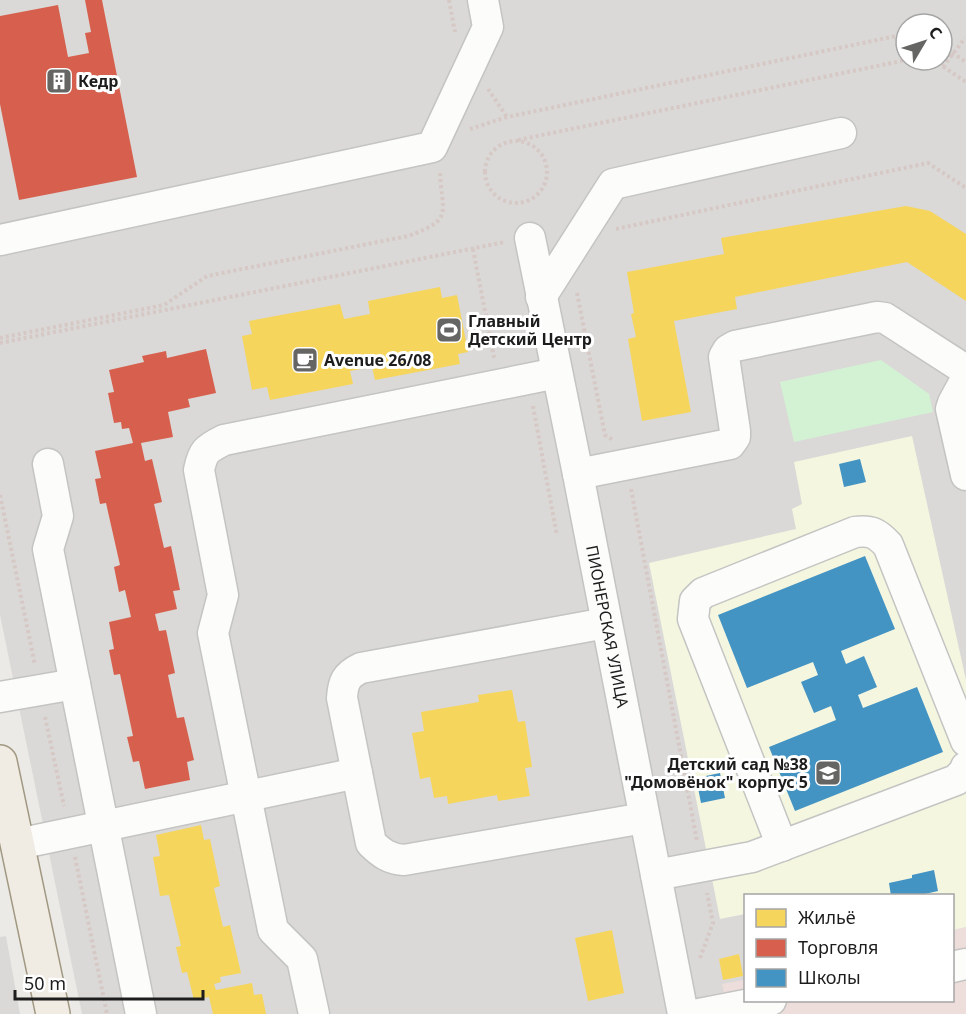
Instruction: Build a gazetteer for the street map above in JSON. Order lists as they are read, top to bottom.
{
  "streets": {
    "street": ["ПИОНЕРСКАЯ УЛИЦА"]
  },
  "places": {
    "building": ["Кедр"],
    "sports": ["Главный Детский Центр"],
    "cafe": ["Avenue 26/08"],
    "school or university": ["Детский сад №38 \"Домовёнок\" корпус 5"]
  },
  "legend": ["Жильё", "Торговля", "Школы"],
  "scale_bar": "50 m",
  "north": "top right"
}
